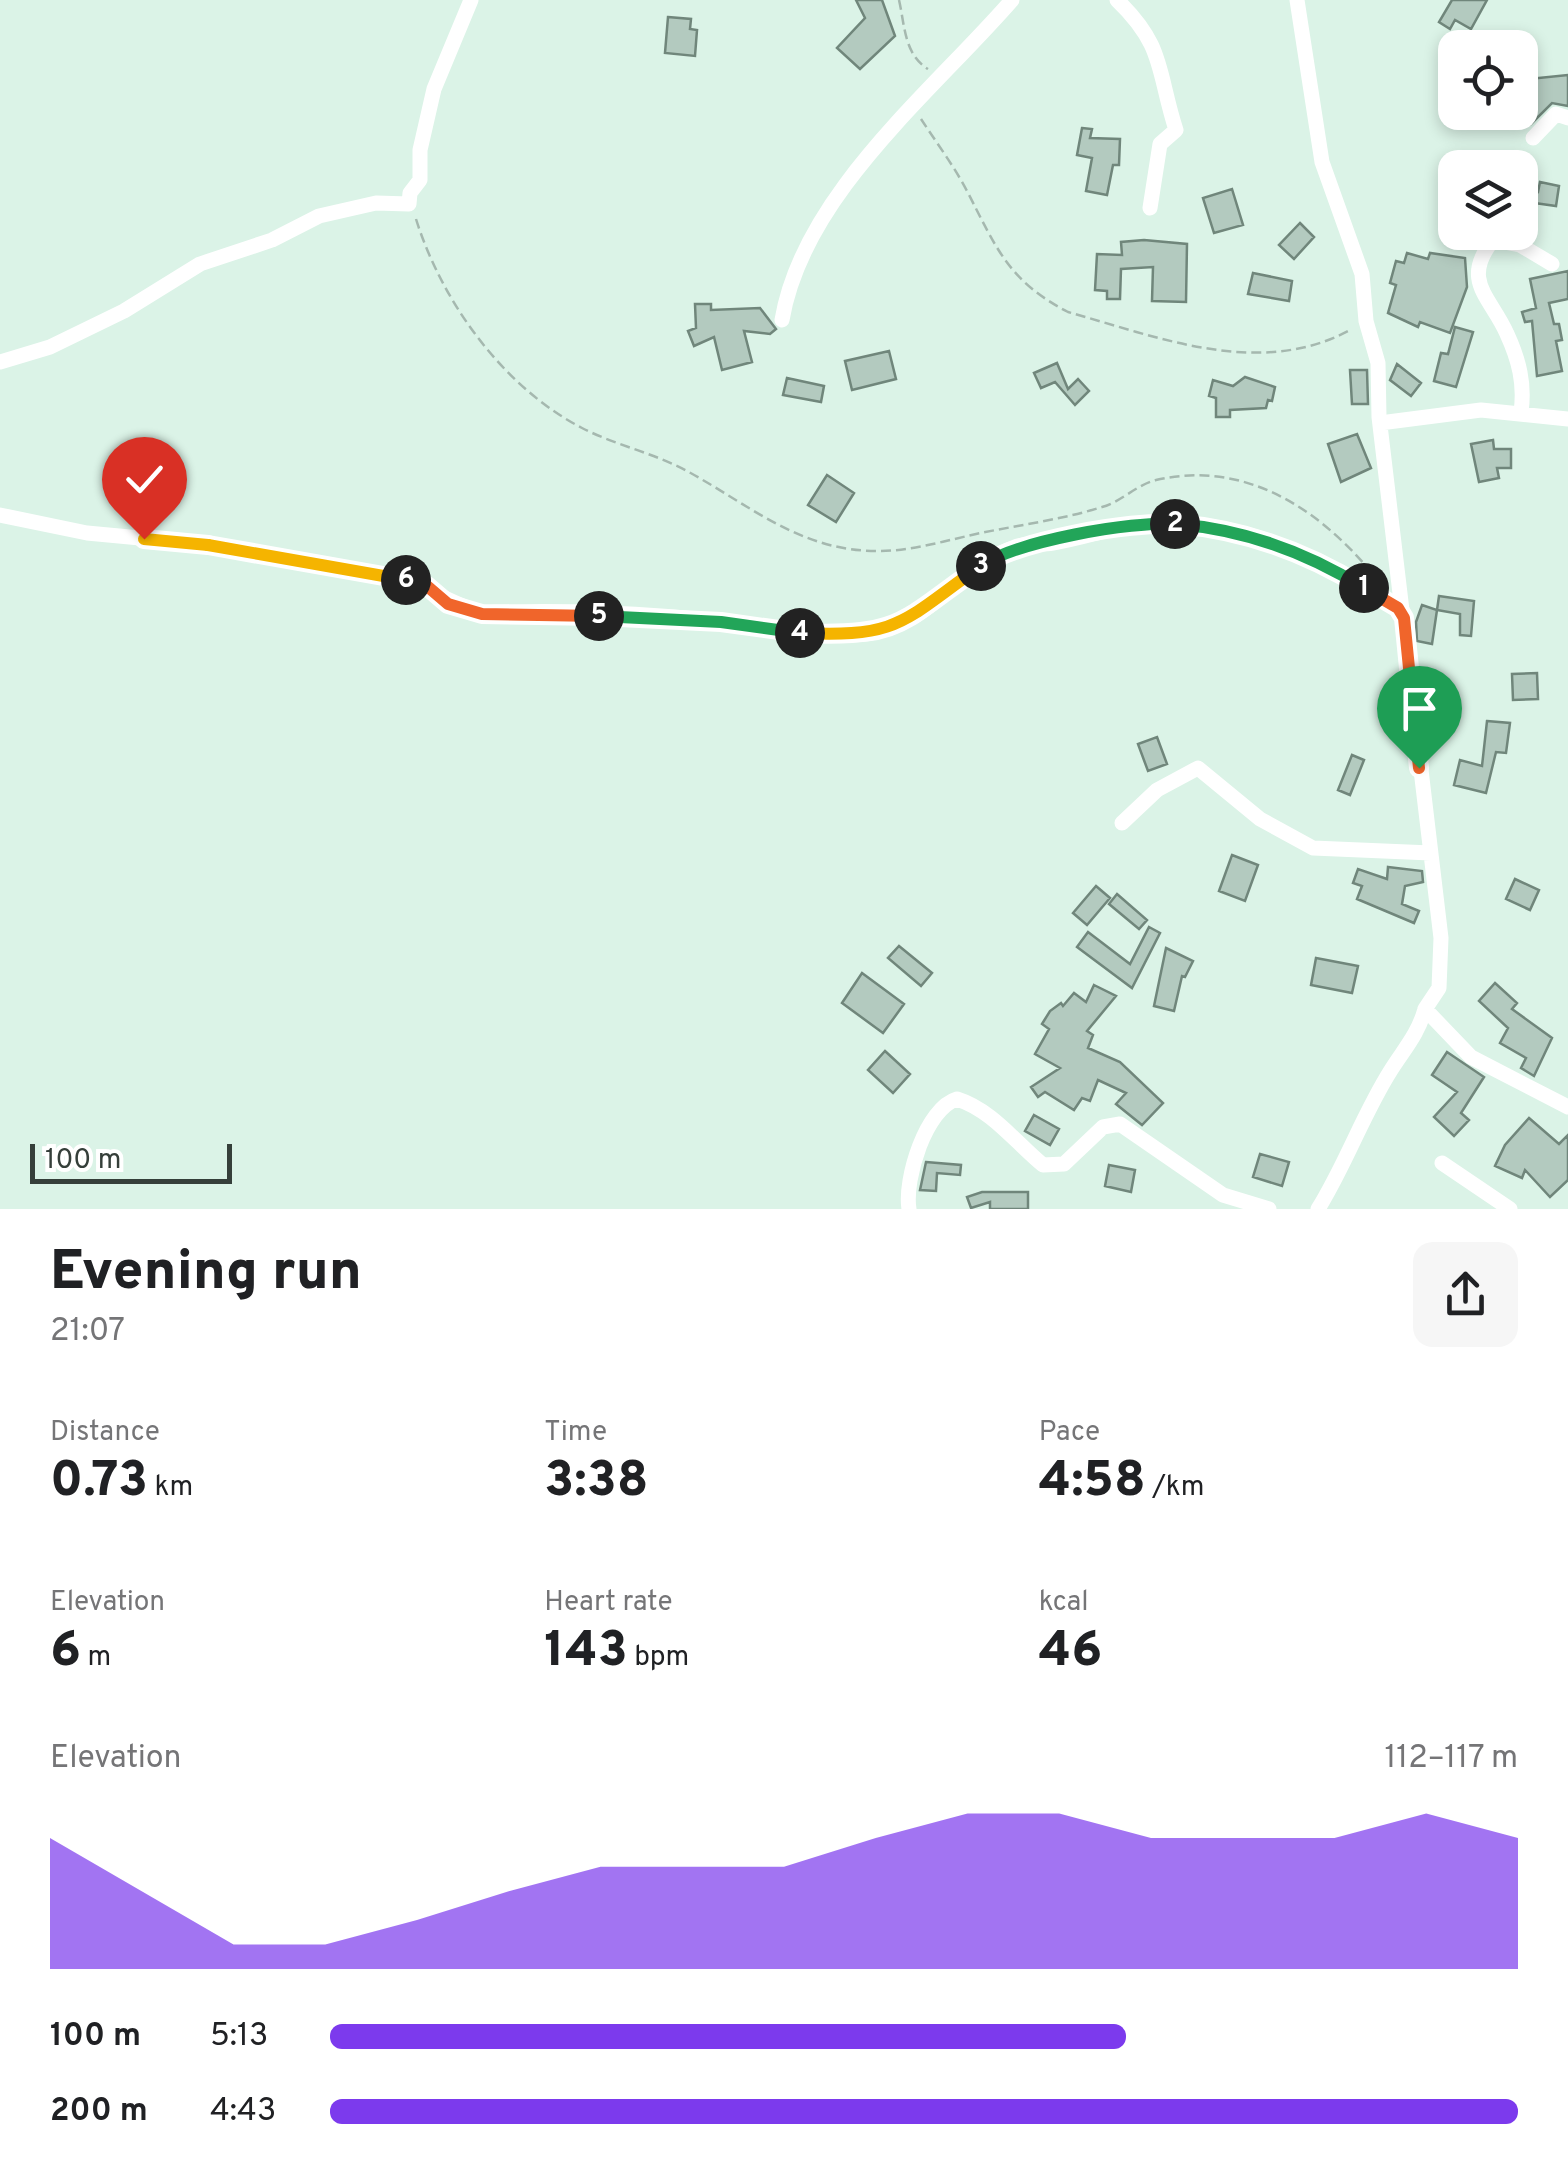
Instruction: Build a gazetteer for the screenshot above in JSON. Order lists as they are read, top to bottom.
{
  "scale_bar": "100 m",
  "page": {
    "pins": [
      "2",
      "3",
      "6",
      "1",
      "5",
      "4"
    ],
    "scale": "100 m",
    "heading": ["Evening run", "21:07"],
    "stats": [
      ["Distance", "0.73 km"],
      ["Time", "3:38"],
      ["Pace", "4:58 /km"],
      ["Elevation", "6 m"],
      ["Heart rate", "143 bpm"],
      ["kcal", "46"]
    ],
    "chart": ["Elevation", "112–117 m"],
    "list": [
      {
        "name": "100 m",
        "note": "5:13"
      },
      {
        "name": "200 m",
        "note": "4:43"
      }
    ]
  }
}
